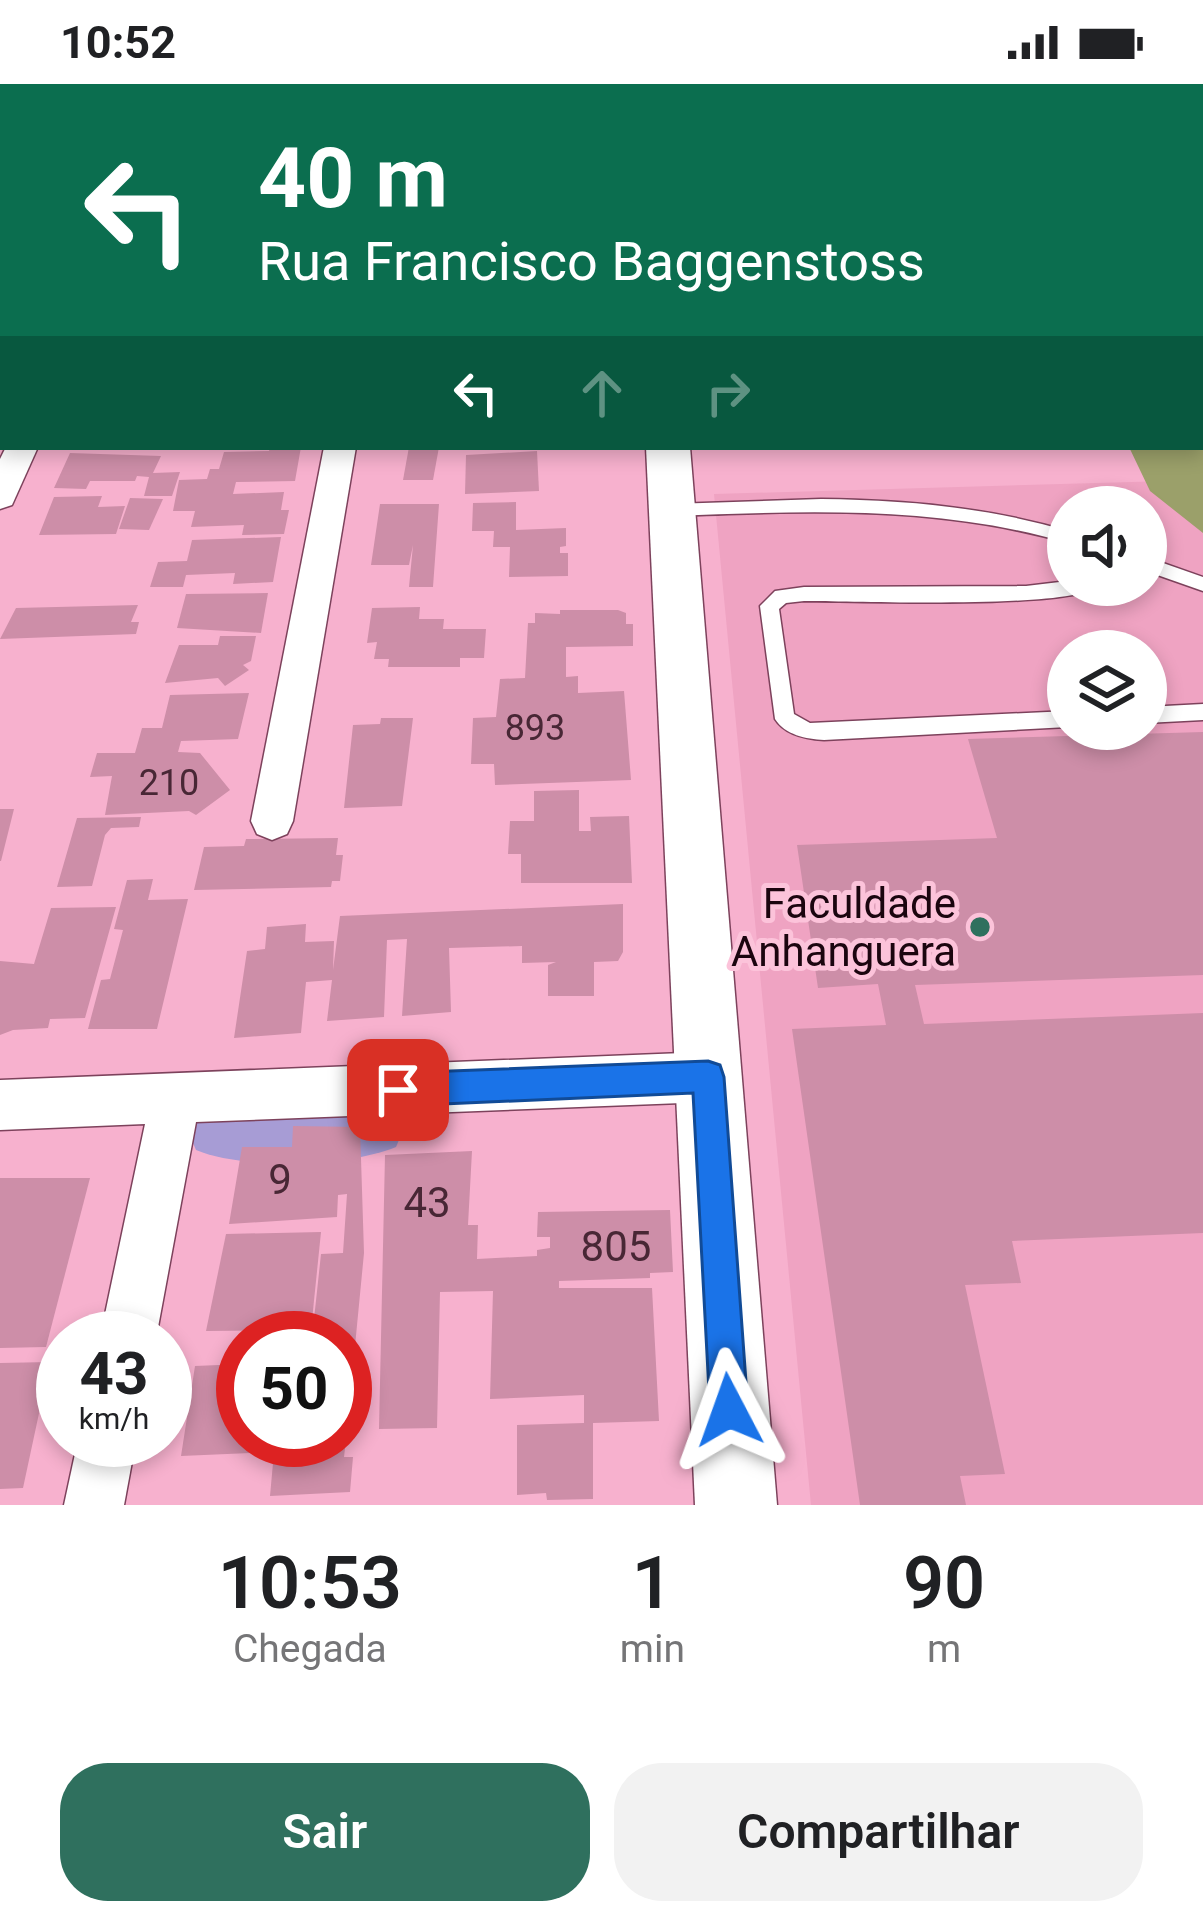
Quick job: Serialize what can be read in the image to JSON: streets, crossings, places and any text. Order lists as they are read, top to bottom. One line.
{"places":["Faculdade Anhanguera"],"house_numbers":["893","210","9","43","805"],"page":{"status":"10:52","turn":["40 m","Rua Francisco Baggenstoss"],"speed":"43 km/h","limit":"50","eta":["10:53","Chegada","1","min","90","m"],"buttons":["Sair","Compartilhar"]}}
